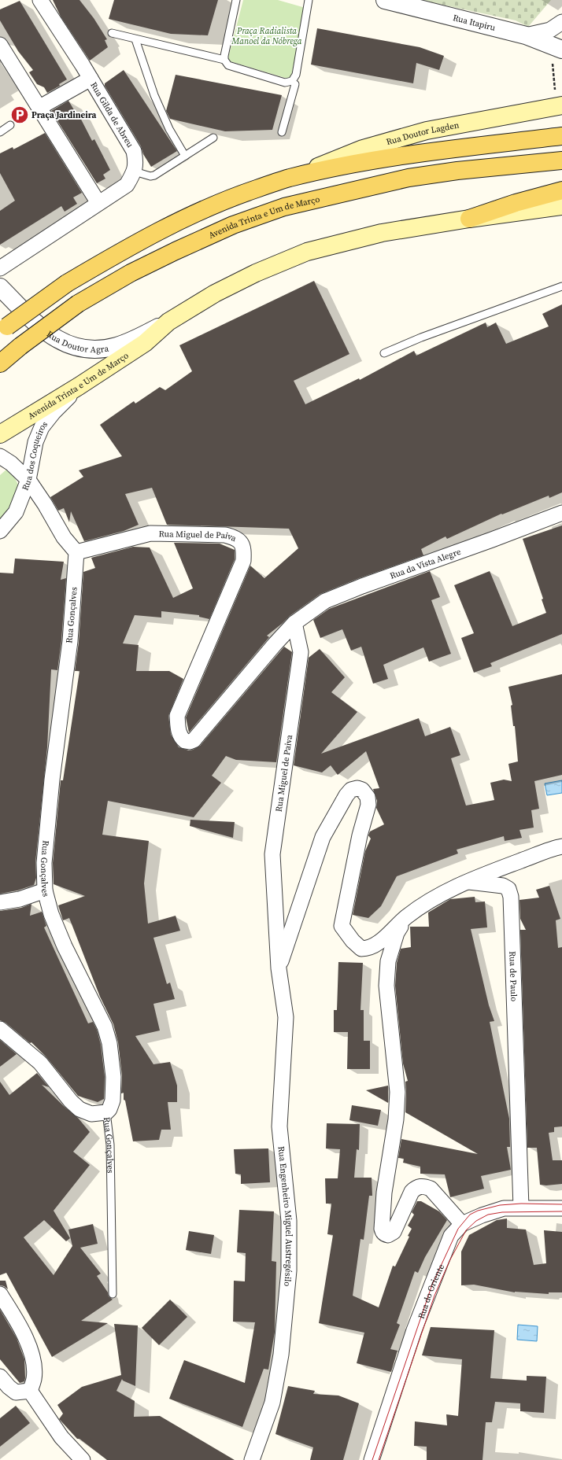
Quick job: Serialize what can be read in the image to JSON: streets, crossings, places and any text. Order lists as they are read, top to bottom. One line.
{"streets":{"main road":["Rua Doutor Lagden","Avenida Trinta e Um de Março"],"street":["Rua Itapiru","Rua Gilda de Abreu","Rua Doutor Agra","Rua dos Coqueiros","Rua Miguel de Paiva","Rua da Vista Alegre","Rua Gonçalves","Rua de Paulo","Rua Engenheiro Miguel Austregésilo","Rua do Oriente"]},"crossings":[["Avenida Trinta e Um de Março","Rua Doutor Agra"],["Avenida Trinta e Um de Março","Rua dos Coqueiros"],["Rua Miguel de Paiva","Rua da Vista Alegre"],["Rua Miguel de Paiva","Rua Gonçalves"],["Rua Miguel de Paiva","Rua Engenheiro Miguel Austregésilo"],["Rua de Paulo","Rua do Oriente"]],"parks":["Praça Radialista Manoel da Nóbrega"],"places":{"parking":["Praça Jardineira"]}}
